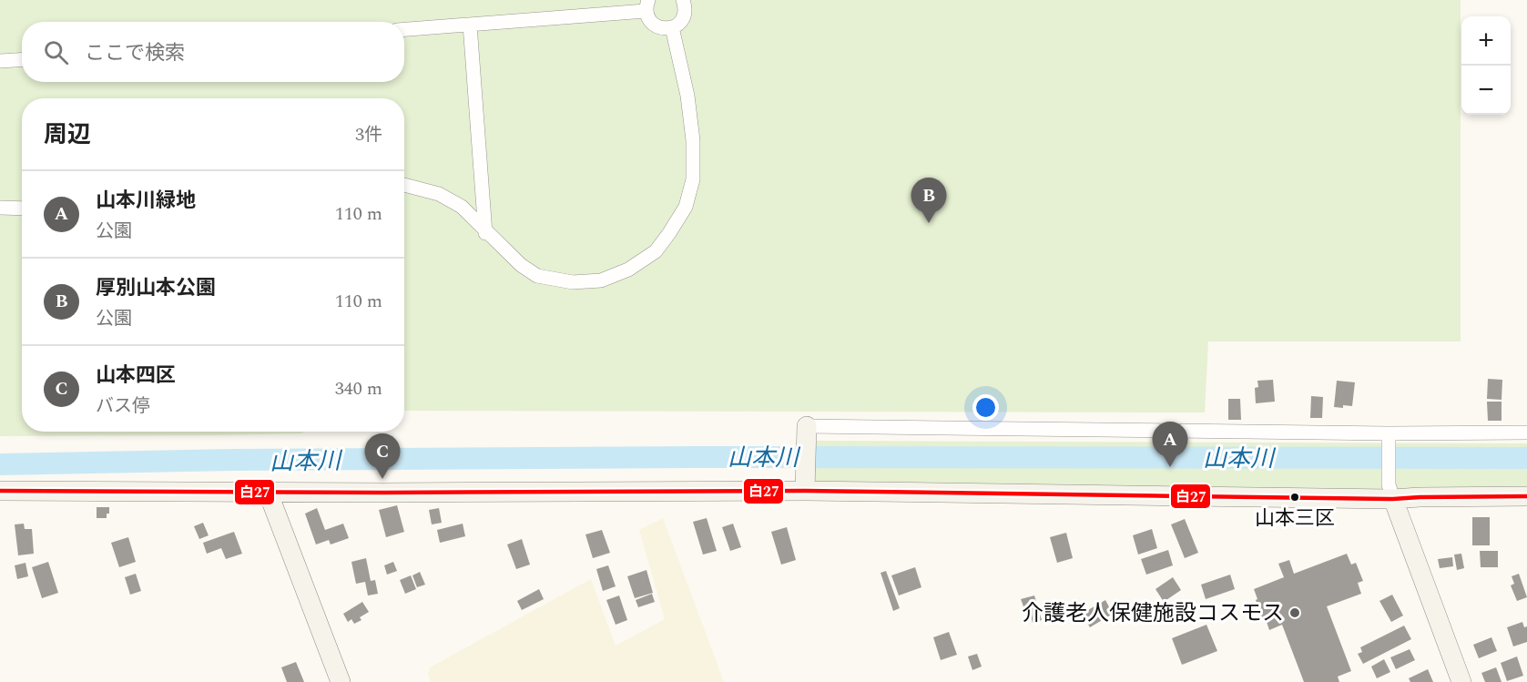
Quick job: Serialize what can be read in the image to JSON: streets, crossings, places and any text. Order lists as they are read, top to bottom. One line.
{"water":["山本川"],"places":["山本三区","介護老人保健施設コスモス"],"lines":["transit line 白27"],"page":{"map_buttons":["+","−"],"search":"ここで検索","heading":["周辺","3件"],"list":[{"mark":"A","name":"山本川緑地","note":"公園","value":"110 m"},{"mark":"B","name":"厚別山本公園","note":"公園","value":"110 m"},{"mark":"C","name":"山本四区","note":"バス停","value":"340 m"}],"pins":["B","A","C"]}}
